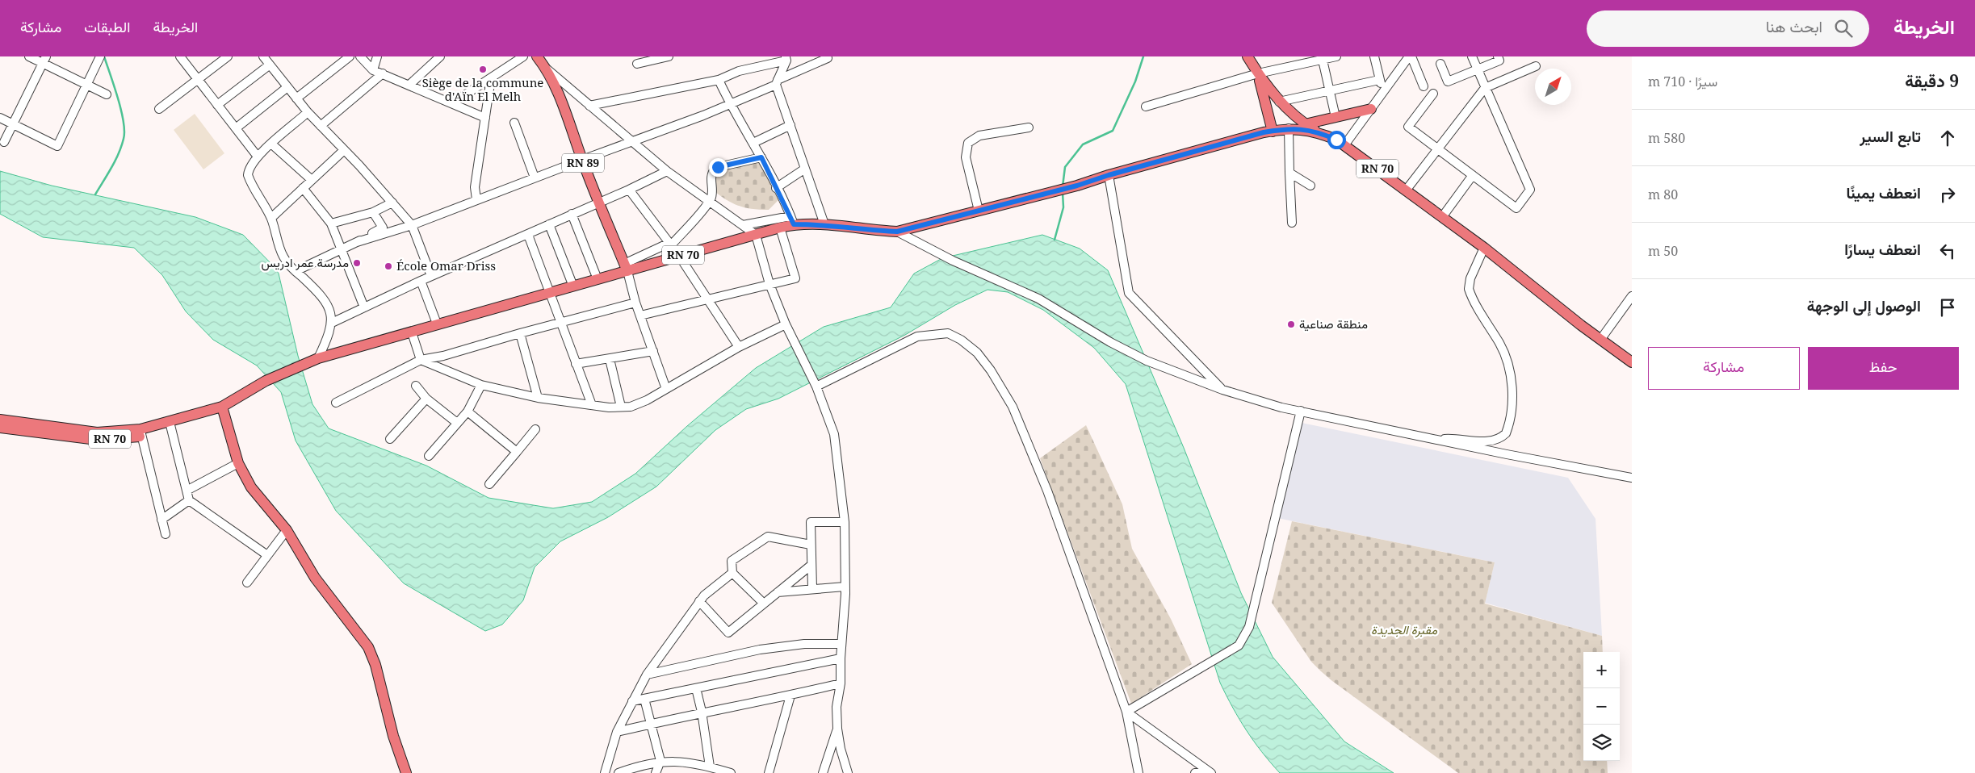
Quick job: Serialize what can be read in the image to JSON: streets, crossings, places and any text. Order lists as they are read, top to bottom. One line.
{"streets":{"main road":["RN 89","RN 70"]},"crossings":[["RN 89","RN 70"]],"parks":["مقبرة الجديدة"],"places":["Siège de la commune d'Aïn El Melh","مدرسة عمر ادريس","École Omar Driss","منطقة صناعية"],"north":"top right","page":{"header":"الخريطة","search":"ابحث هنا","nav":["الخريطة","الطبقات","مشاركة"],"heading":["9 دقيقة","سيرًا · 710 m"],"list":[["تابع السير","580 m"],["انعطف يمينًا","80 m"],["انعطف يسارًا","50 m"],"الوصول إلى الوجهة"],"buttons":["حفظ","مشاركة"],"map_buttons":["+","−"]}}
